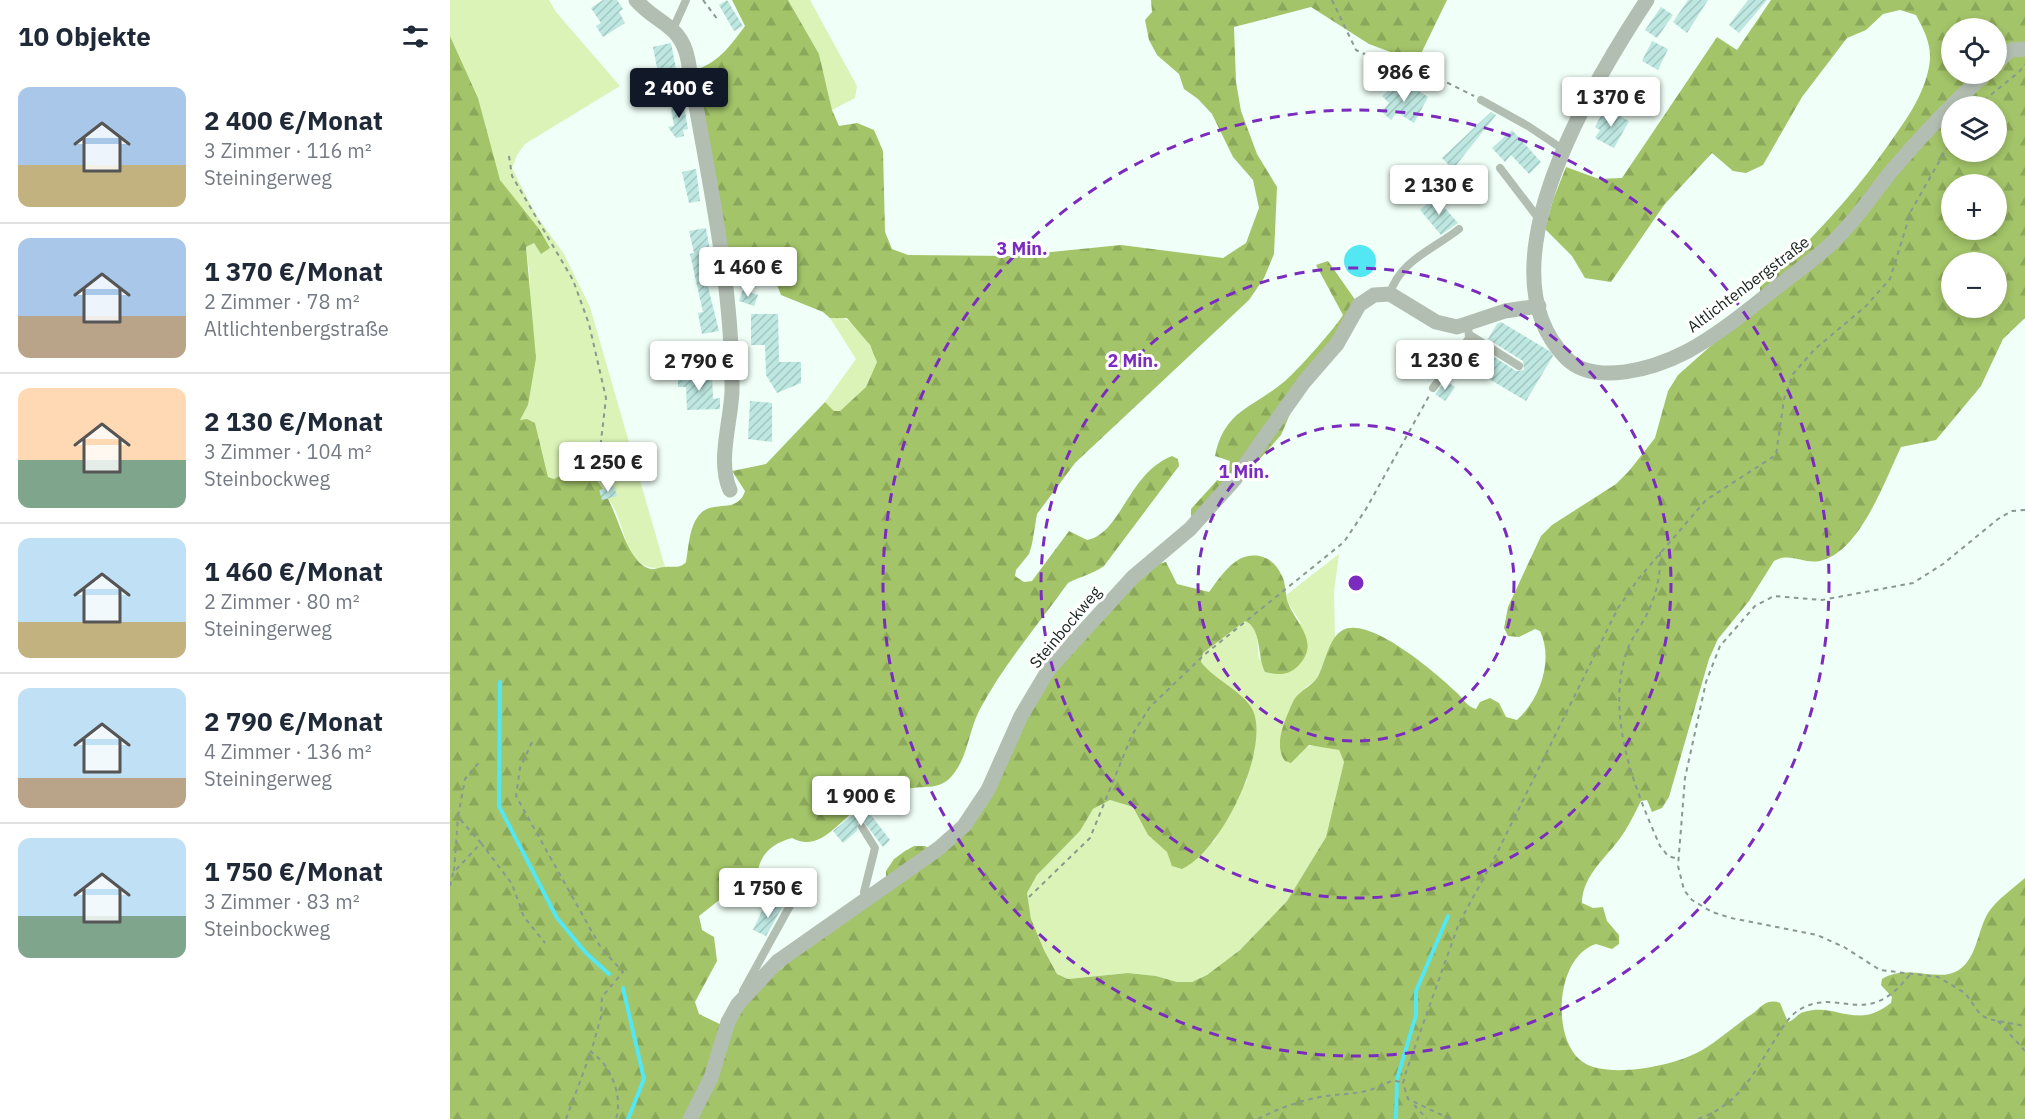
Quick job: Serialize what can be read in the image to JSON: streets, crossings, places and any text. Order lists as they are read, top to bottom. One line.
{"streets":{"street":["Altlichtenbergstraße","Steinbockweg"]},"page":{"heading":"10 Objekte","map_buttons":["+","−"],"price":["986 €","2 400 €","1 370 €","2 130 €","1 460 €","1 230 €","2 790 €","1 250 €","1 900 €","1 750 €"],"list":[{"name":"2 400 €/Monat","note":"3 Zimmer · 116 m² · Steiningerweg"},{"name":"1 370 €/Monat","note":"2 Zimmer · 78 m² · Altlichtenbergstraße"},{"name":"2 130 €/Monat","note":"3 Zimmer · 104 m² · Steinbockweg"},{"name":"1 460 €/Monat","note":"2 Zimmer · 80 m² · Steiningerweg"},{"name":"2 790 €/Monat","note":"4 Zimmer · 136 m² · Steiningerweg"},{"name":"1 750 €/Monat","note":"3 Zimmer · 83 m² · Steinbockweg"}]},"rings":["3 Min.","2 Min.","1 Min."]}
